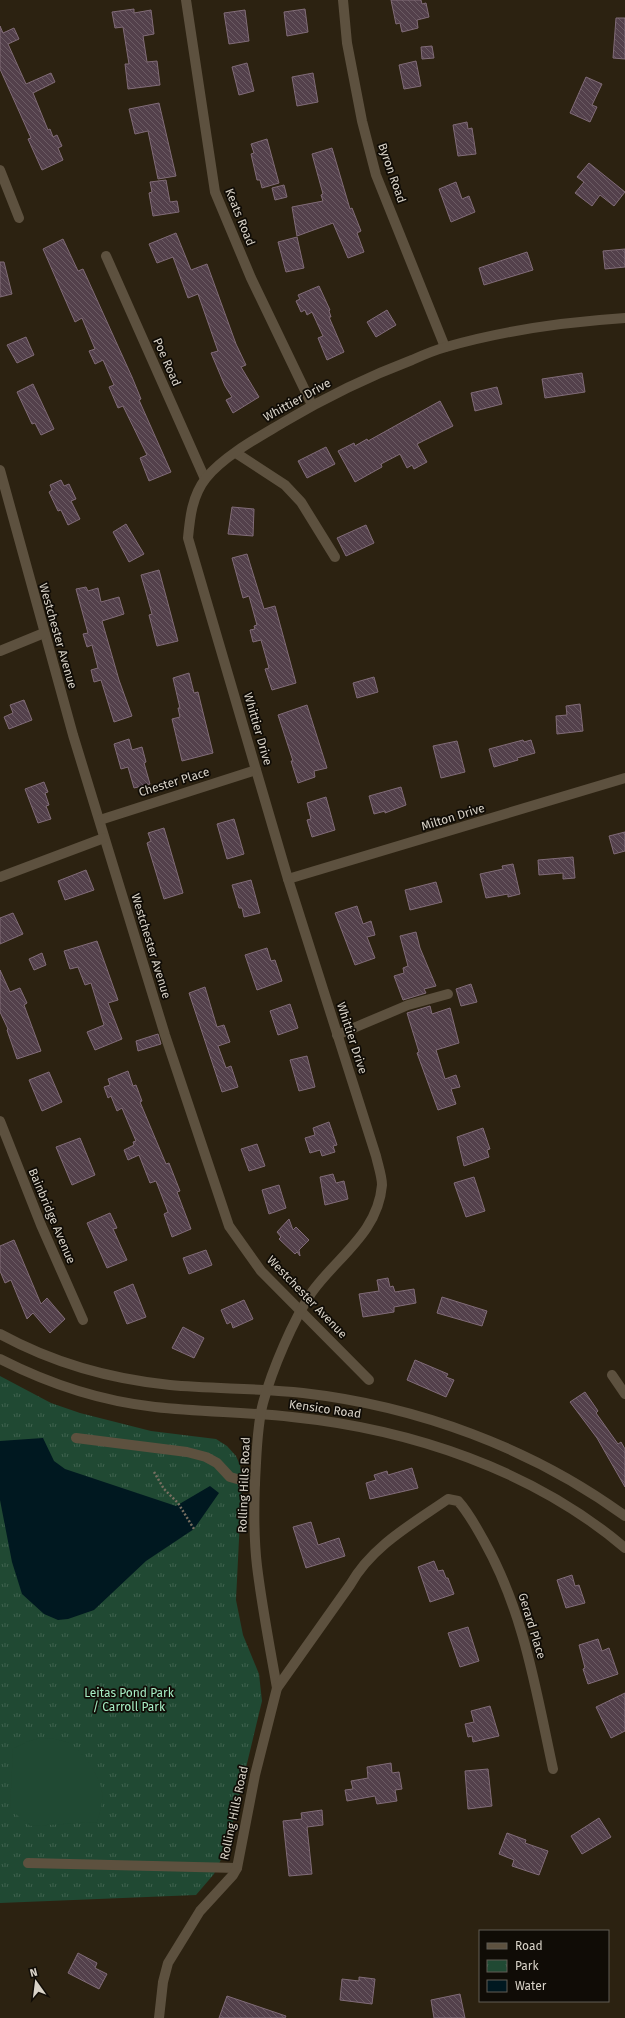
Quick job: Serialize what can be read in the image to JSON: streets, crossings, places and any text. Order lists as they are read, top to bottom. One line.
{"streets":{"street":["Byron Road","Keats Road","Poe Road","Whittier Drive","Westchester Avenue","Chester Place","Milton Drive","Bainbridge Avenue","Kensico Road","Rolling Hills Road","Gerard Place"]},"crossings":[["Byron Road","Whittier Drive"],["Keats Road","Whittier Drive"],["Poe Road","Whittier Drive"],["Whittier Drive","Westchester Avenue"],["Whittier Drive","Chester Place"],["Whittier Drive","Milton Drive"],["Whittier Drive","Kensico Road"],["Whittier Drive","Rolling Hills Road"],["Westchester Avenue","Chester Place"],["Kensico Road","Rolling Hills Road"],["Rolling Hills Road","Gerard Place"]],"parks":["Leitas Pond Park / Carroll Park"],"legend":["Road","Park","Water"],"north":"top"}
